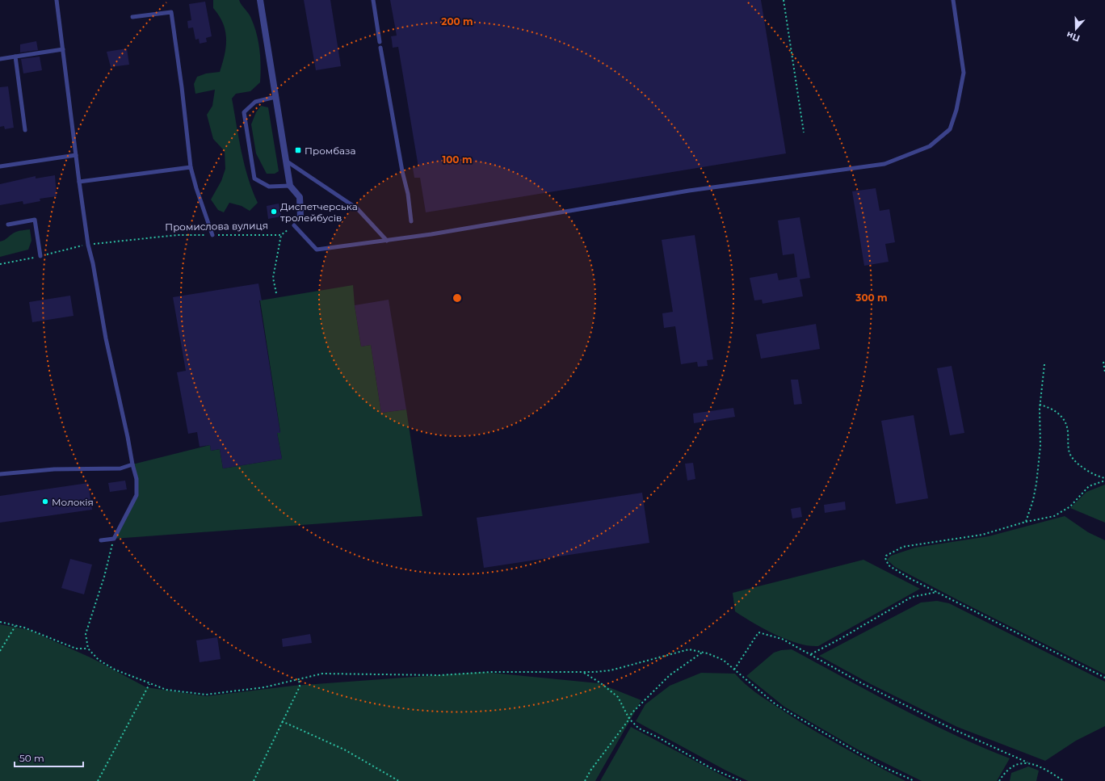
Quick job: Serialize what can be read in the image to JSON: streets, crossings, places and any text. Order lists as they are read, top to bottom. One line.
{"streets":{"path":["Промислова вулиця"]},"places":{"transit":["Промбаза"],"other":["Диспетчерська тролейбусів","Молокія"]},"scale_bar":"50 m","north":"bottom","rings":["200 m","100 m","300 m"]}
